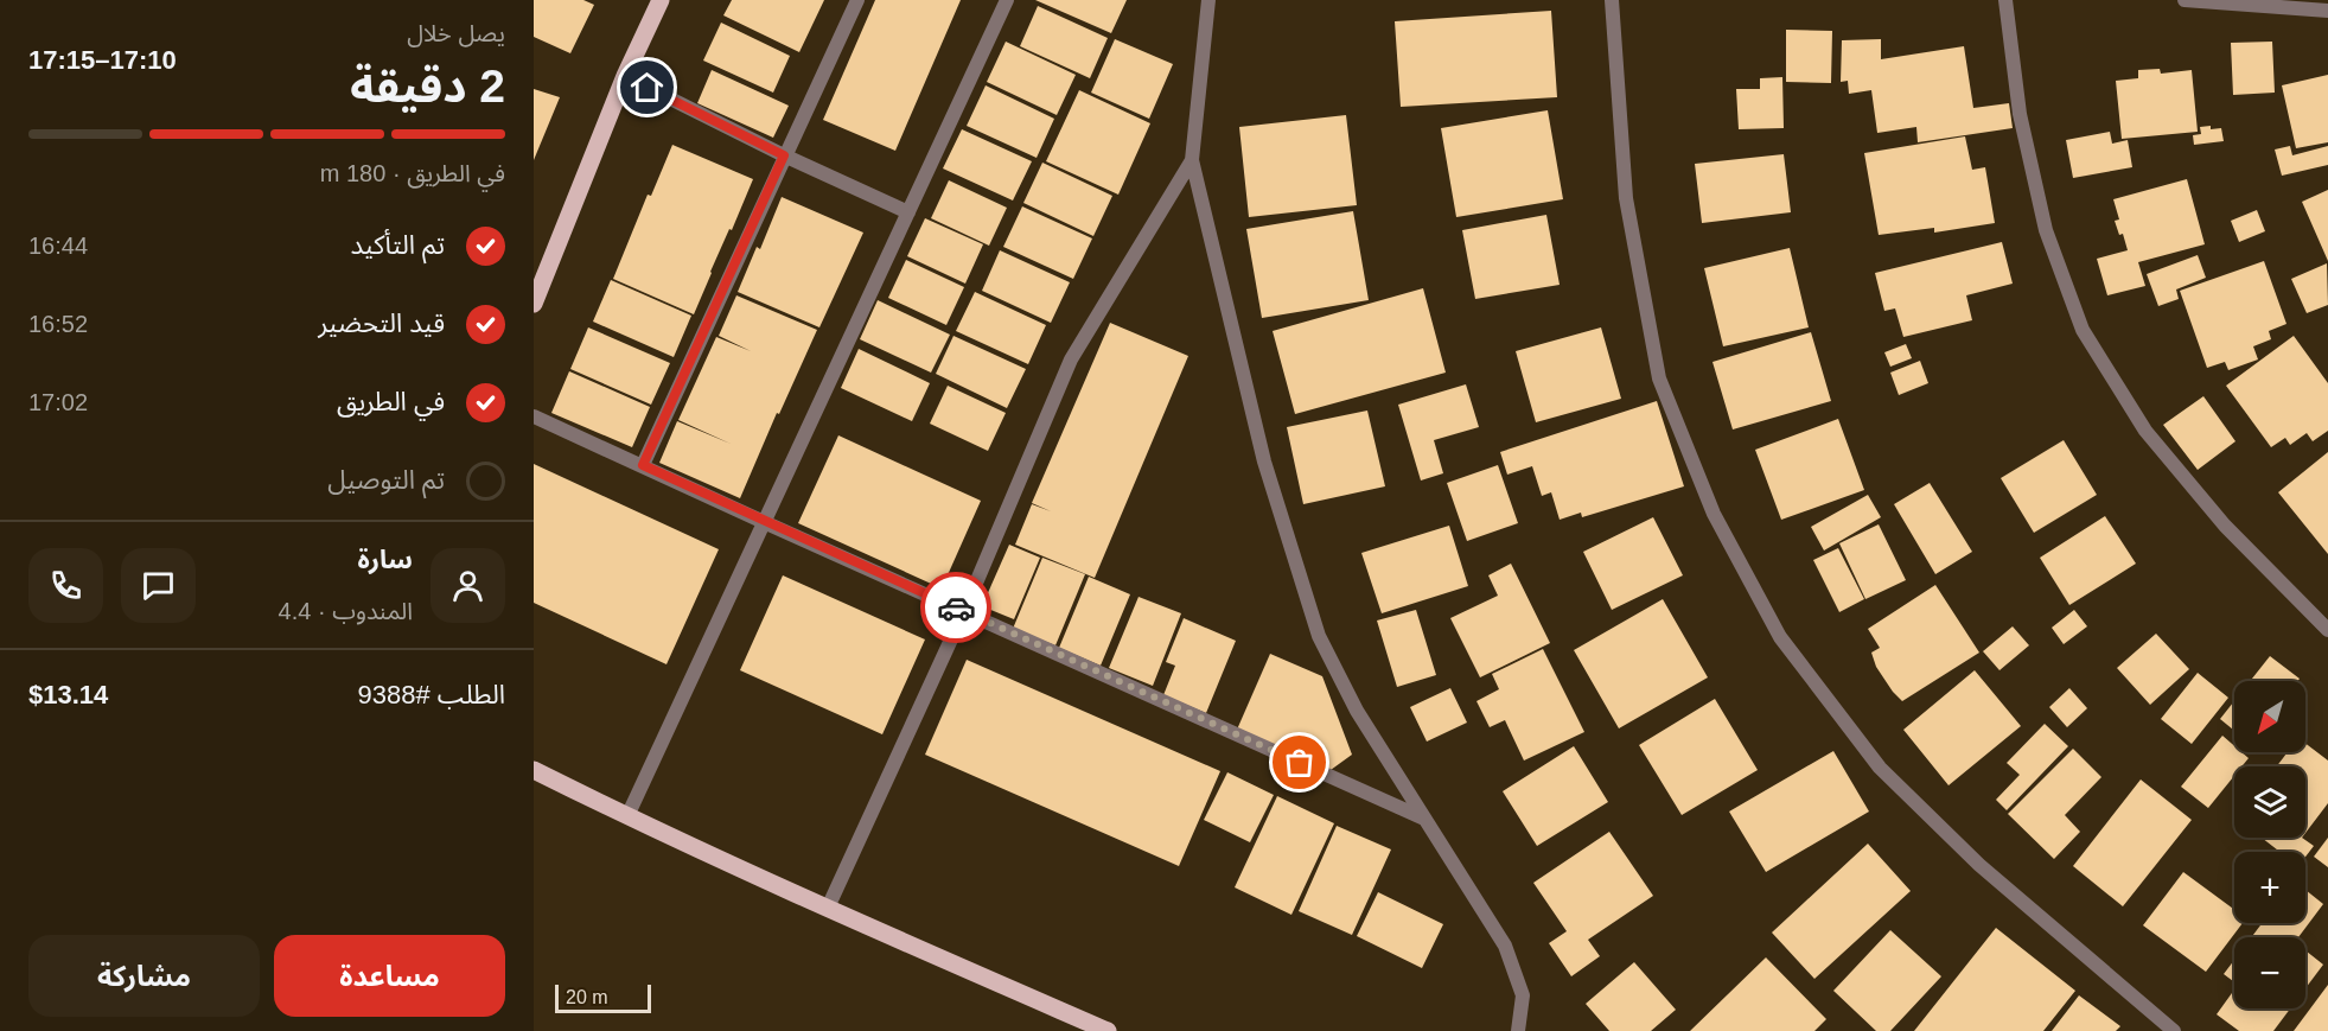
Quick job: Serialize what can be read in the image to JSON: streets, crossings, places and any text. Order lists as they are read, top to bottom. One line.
{"scale_bar":"20 m","north":"bottom left","page":{"heading":["2 دقيقة","يصل خلال","17:10–17:15"],"panel":["سارة","المندوب · 4.4","الطلب #9388","$13.14"],"bar":"في الطريق · 180 m","list":[["تم التأكيد","16:44"],["قيد التحضير","16:52"],["في الطريق","17:02"],"تم التوصيل"],"map_buttons":["+","−"],"buttons":["مساعدة","مشاركة"],"scale":"20 m"}}
